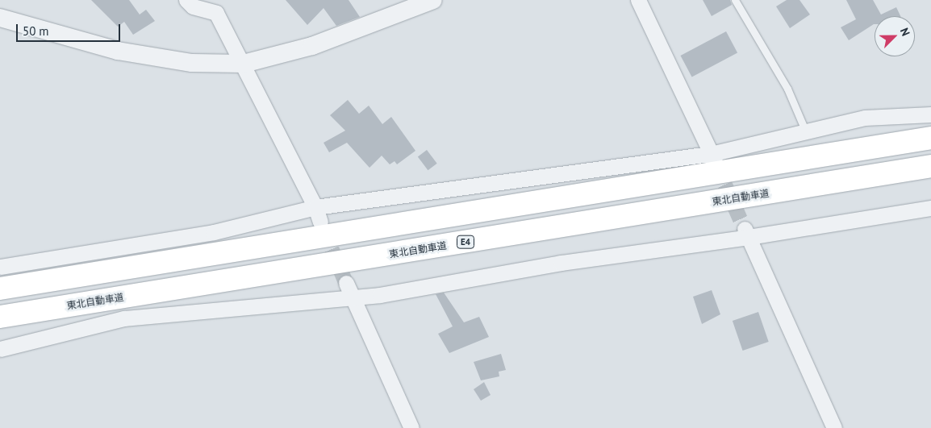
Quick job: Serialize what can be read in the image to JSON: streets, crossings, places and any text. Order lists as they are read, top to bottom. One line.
{"streets":{"highway":["東北自動車道","E4"]},"scale_bar":"50 m","north":"top right"}
